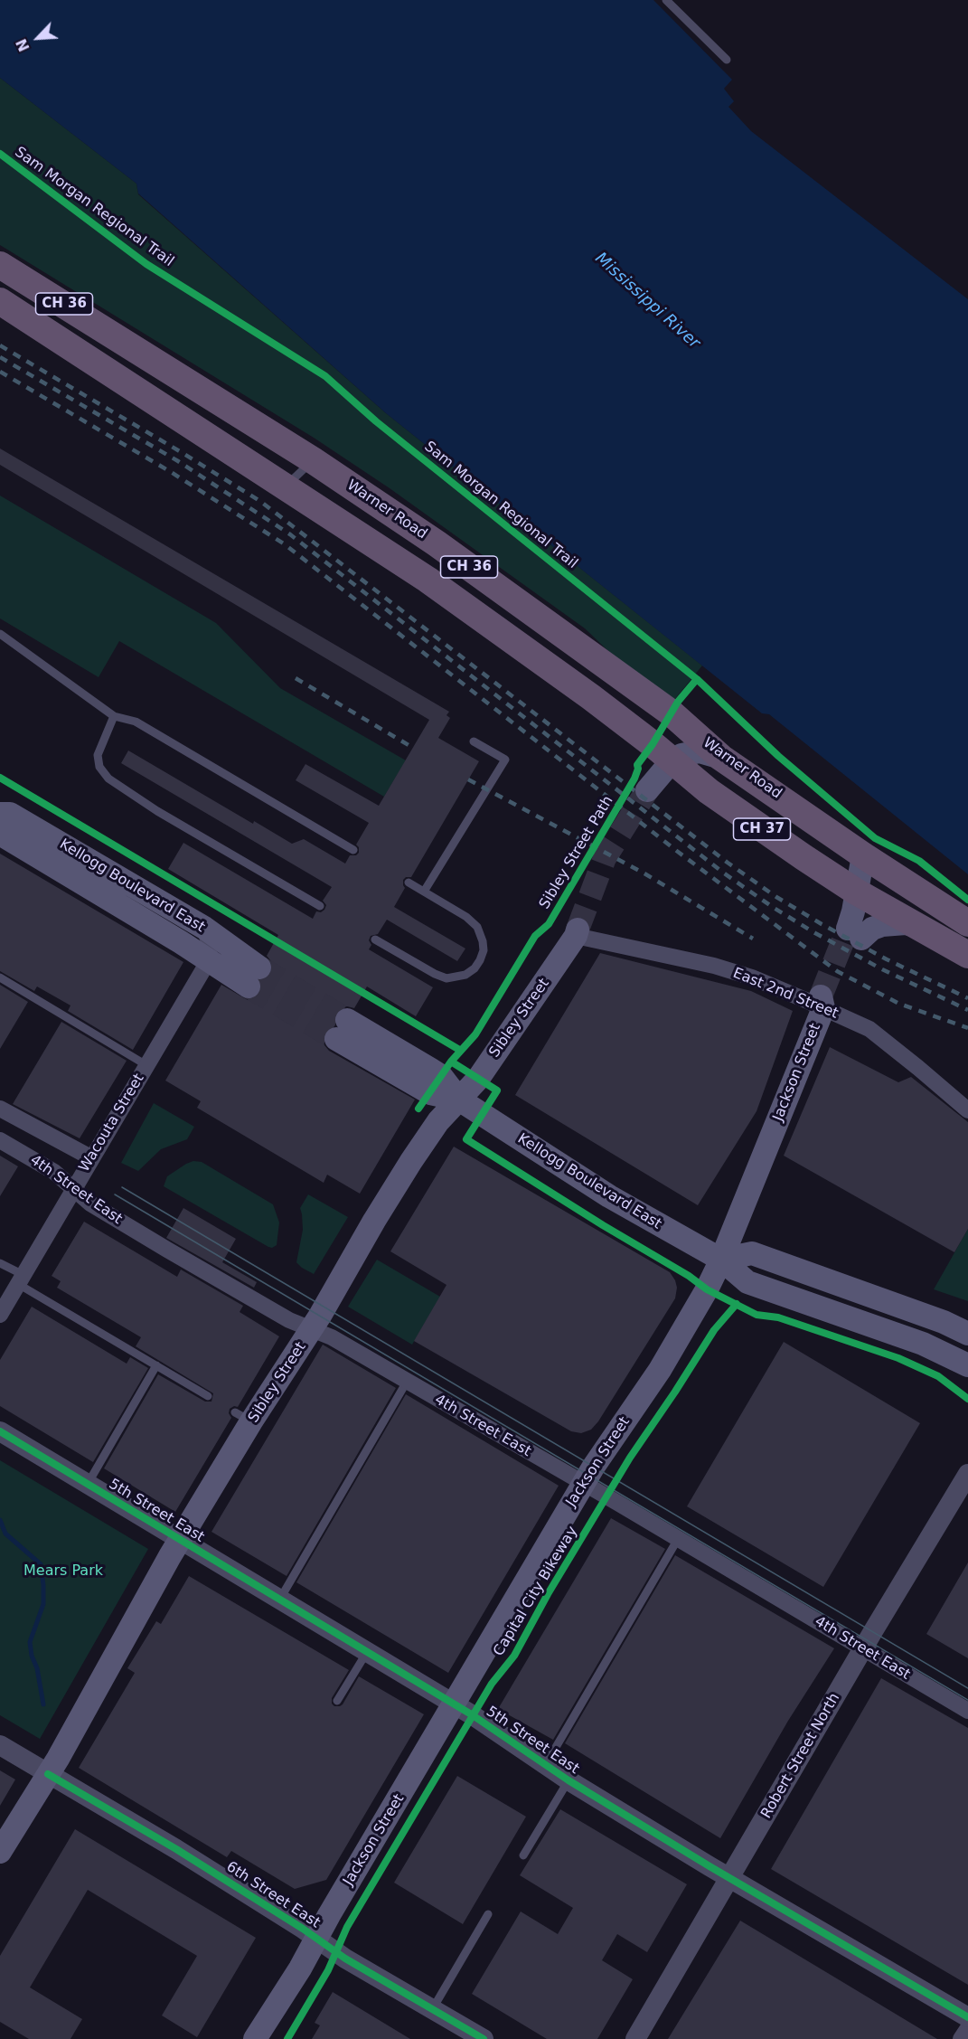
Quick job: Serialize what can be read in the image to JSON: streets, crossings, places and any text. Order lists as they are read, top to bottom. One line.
{"streets":{"highway":["CH 36","Warner Road","CH 37"],"main road":["Kellogg Boulevard East","Sibley Street","Jackson Street"],"street":["East 2nd Street","Wacouta Street","4th Street East","5th Street East","Robert Street North","6th Street East"],"cycle path":["Sam Morgan Regional Trail","Sibley Street Path","Capital City Bikeway"]},"crossings":[["Warner Road","CH 37"],["Kellogg Boulevard East","Sibley Street"],["Kellogg Boulevard East","Jackson Street"],["Kellogg Boulevard East","Wacouta Street"],["East 2nd Street","Sibley Street"],["East 2nd Street","Jackson Street"],["Sibley Street","4th Street East"],["Sibley Street","5th Street East"],["Sibley Street","6th Street East"],["Jackson Street","4th Street East"],["Jackson Street","5th Street East"],["Jackson Street","6th Street East"],["Wacouta Street","4th Street East"],["4th Street East","Robert Street North"],["5th Street East","Robert Street North"]],"water":["Mississippi River"],"parks":["Mears Park"],"north":"bottom left"}
